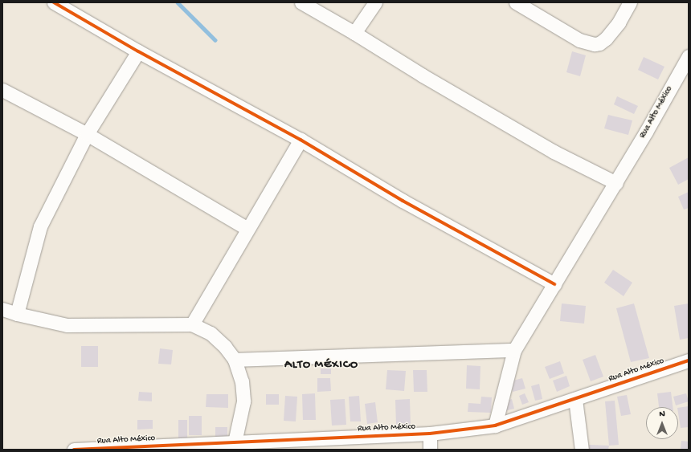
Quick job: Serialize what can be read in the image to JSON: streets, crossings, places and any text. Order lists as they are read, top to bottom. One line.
{"streets":{"street":["Rua Alto México"]},"districts":["ALTO MÉXICO"],"north":"top"}
